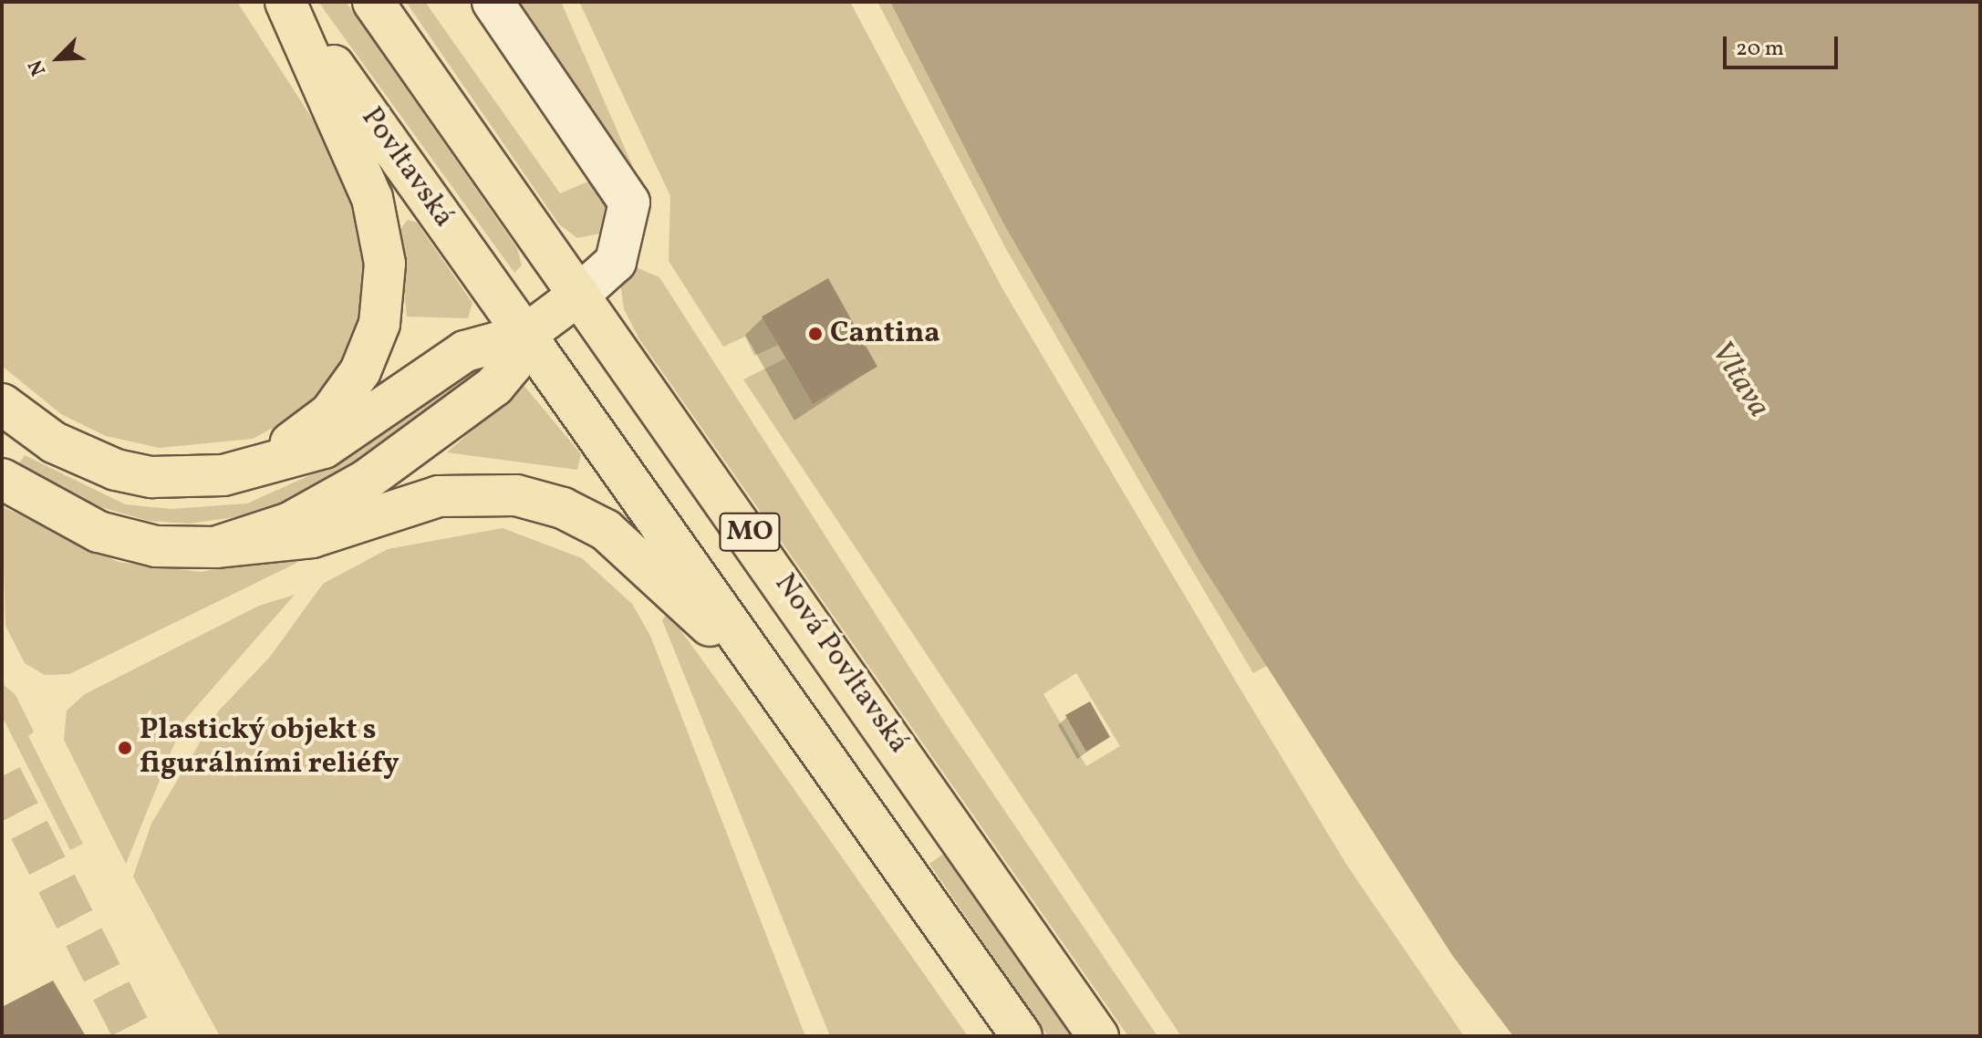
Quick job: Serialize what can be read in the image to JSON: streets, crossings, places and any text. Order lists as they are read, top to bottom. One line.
{"streets":{"main road":["Povltavská","MO","Nová Povltavská"]},"crossings":[["Povltavská","MO"],["MO","Nová Povltavská"]],"water":["Vltava"],"places":["Cantina","Plastický objekt s figurálními reliéfy"],"scale_bar":"20 m","north":"bottom left"}
